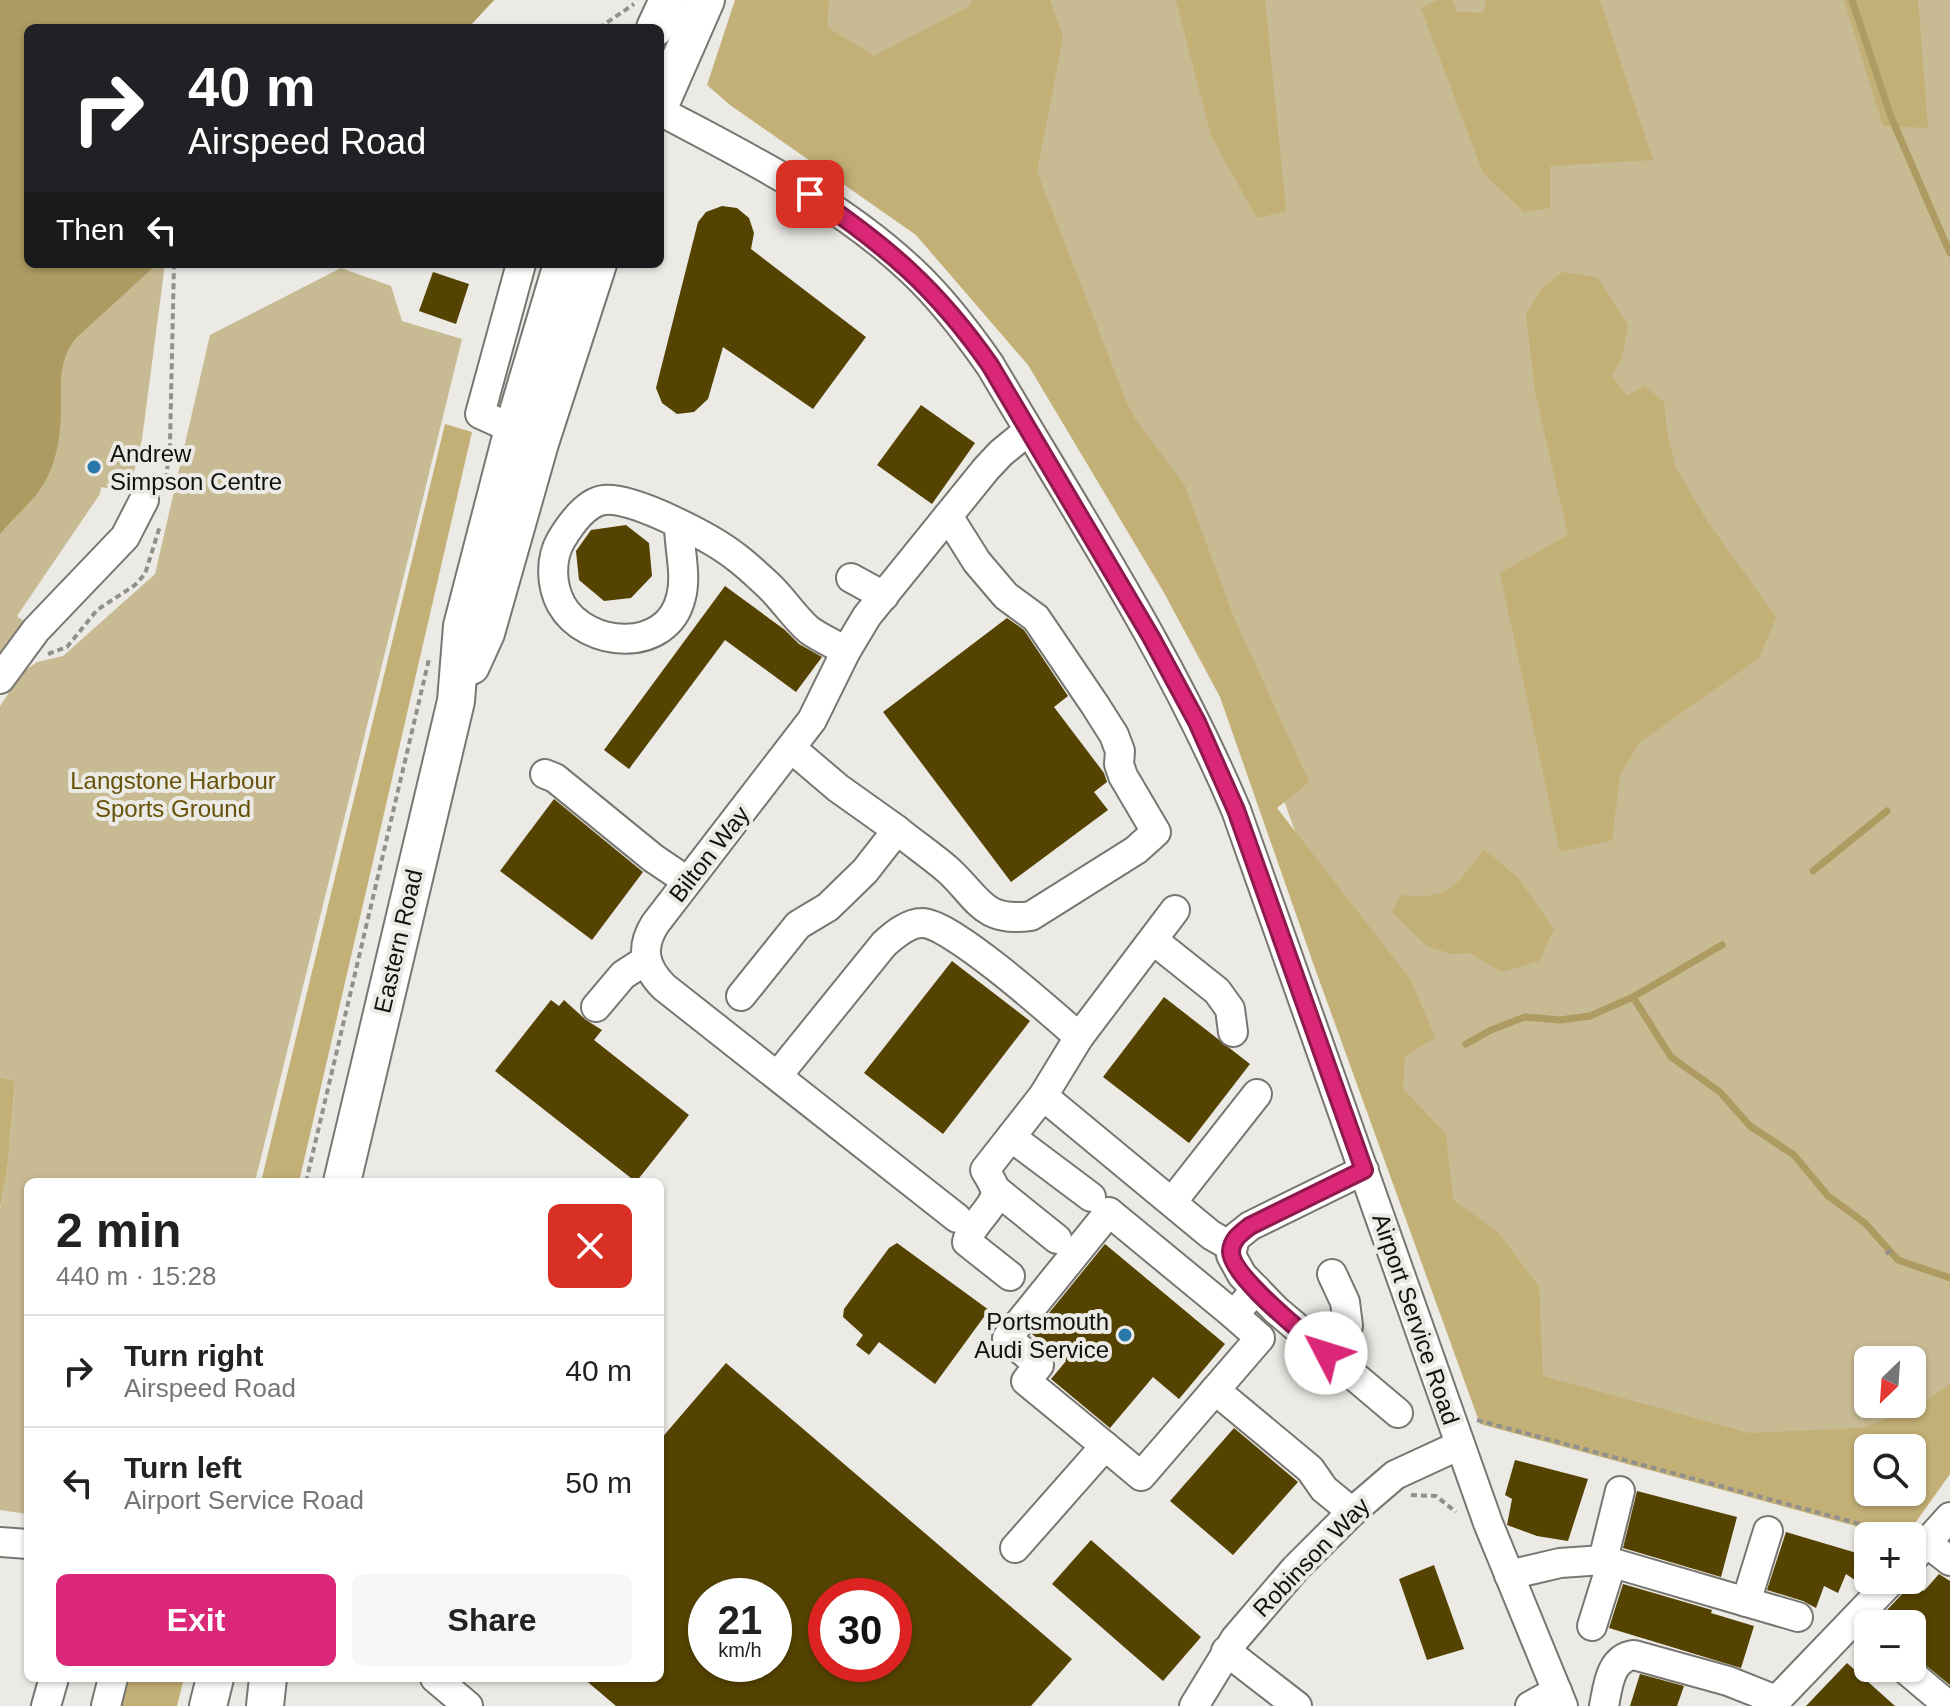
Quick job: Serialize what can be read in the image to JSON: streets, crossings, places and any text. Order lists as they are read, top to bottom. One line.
{"streets":{"main road":["Eastern Road"],"street":["Bilton Way","Airport Service Road","Robinson Way"]},"crossings":[["Bilton Way","Airport Service Road"],["Airport Service Road","Robinson Way"]],"parks":["Langstone Harbour Sports Ground"],"places":["Andrew Simpson Centre","Portsmouth Audi Service"],"north":"bottom left","page":{"turn":["40 m","Airspeed Road"],"then":"Then","heading":["2 min","440 m · 15:28"],"list":[{"name":"Turn right","note":"Airspeed Road","value":"40 m"},{"name":"Turn left","note":"Airport Service Road","value":"50 m"}],"map_buttons":["+","−"],"buttons":["Exit","Share"],"speed":"21 km/h","limit":"30"}}
